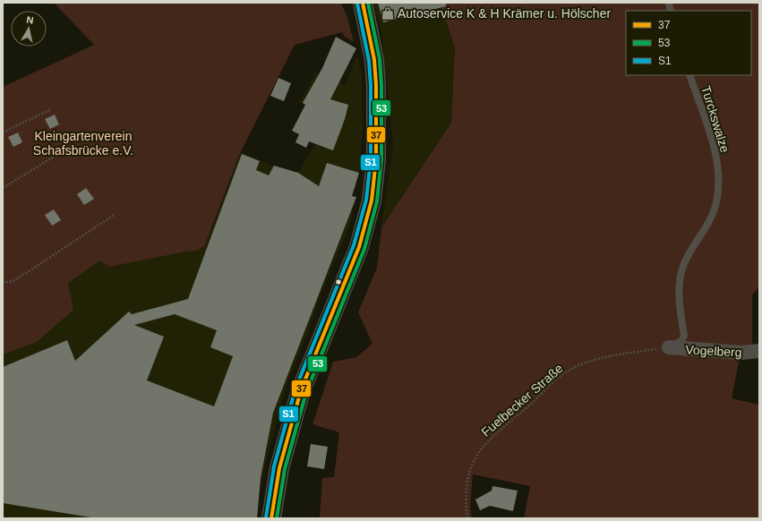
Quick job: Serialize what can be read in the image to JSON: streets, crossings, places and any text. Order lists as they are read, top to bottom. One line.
{"streets":{"street":["Vogelberg"],"lane":["Turckswalze"],"path":["Fuelbecker Straße"]},"crossings":[["Turckswalze","Vogelberg"],["Turckswalze","Fuelbecker Straße"],["Vogelberg","Fuelbecker Straße"]],"parks":["Kleingartenverein Schafsbrücke e.V."],"places":{"shop":["Autoservice K & H Krämer u. Hölscher"]},"lines":["transit line 37","transit line 53","transit line S1"],"legend":["37","53","S1"],"north":"top"}
